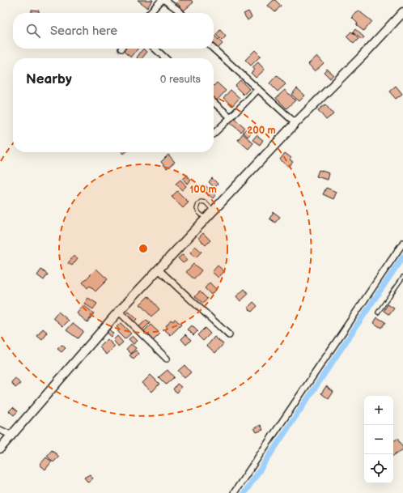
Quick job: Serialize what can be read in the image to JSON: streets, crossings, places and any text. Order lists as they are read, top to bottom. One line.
{"page":{"search":"Search here","heading":["Nearby","0 results"],"map_buttons":["+","−"]},"rings":["200 m","100 m"]}
